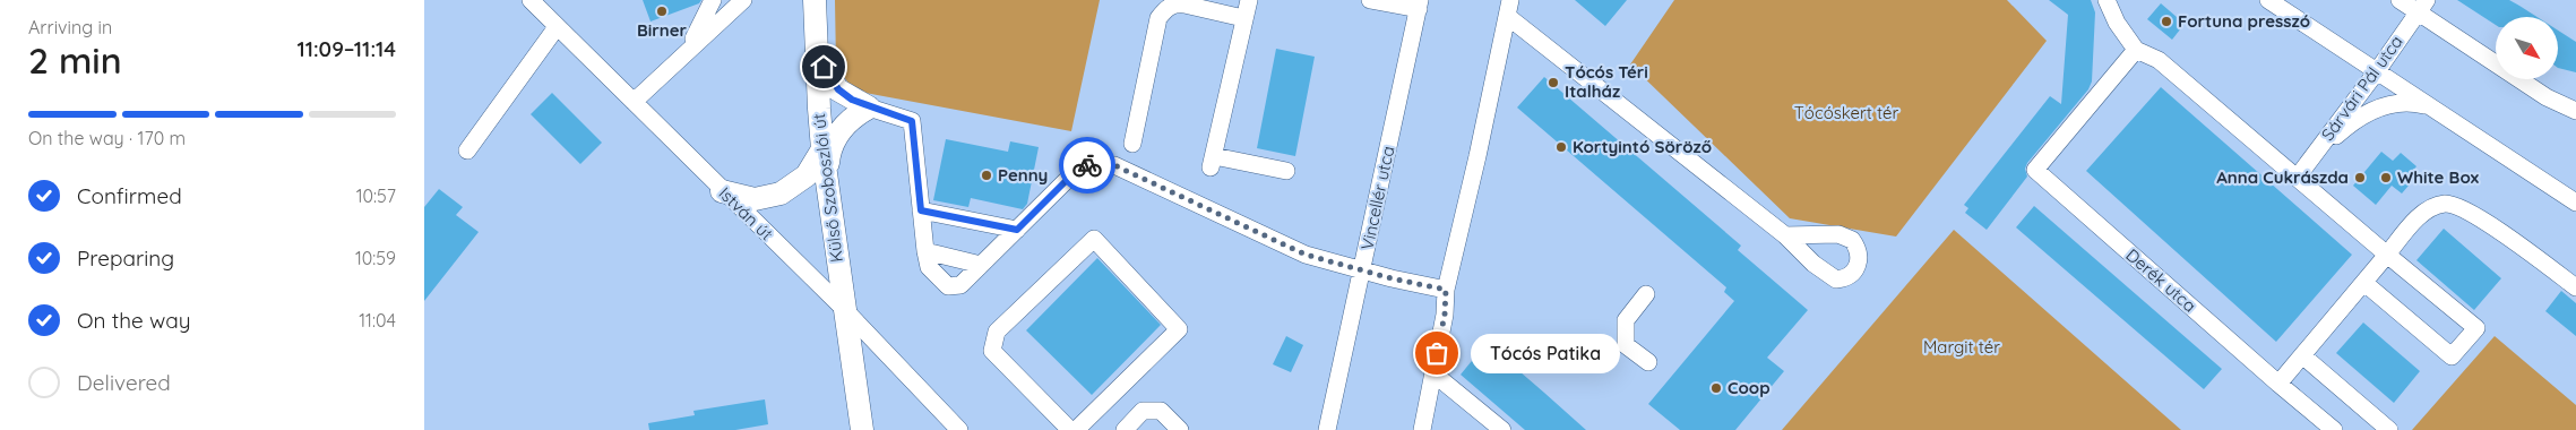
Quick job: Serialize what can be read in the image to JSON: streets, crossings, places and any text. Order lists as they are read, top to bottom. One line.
{"streets":{"main road":["Külső Szoboszlói út"],"street":["Sárvári Pál utca","Vincellér utca","István út","Derék utca"]},"crossings":[["Külső Szoboszlói út","István út"]],"parks":["Tócóskert tér","Margit tér"],"places":["Birner","Fortuna presszó","Tócós Téri Italház","Kortyintó Söröző","Penny","Anna Cukrászda","White Box","Tócós Patika","Coop"],"north":"bottom right","page":{"heading":["2 min","Arriving in","11:09–11:14"],"bar":"On the way · 170 m","list":[["Confirmed","10:57"],["Preparing","10:59"],["On the way","11:04"],"Delivered"],"bubble":"Tócós Patika"}}
